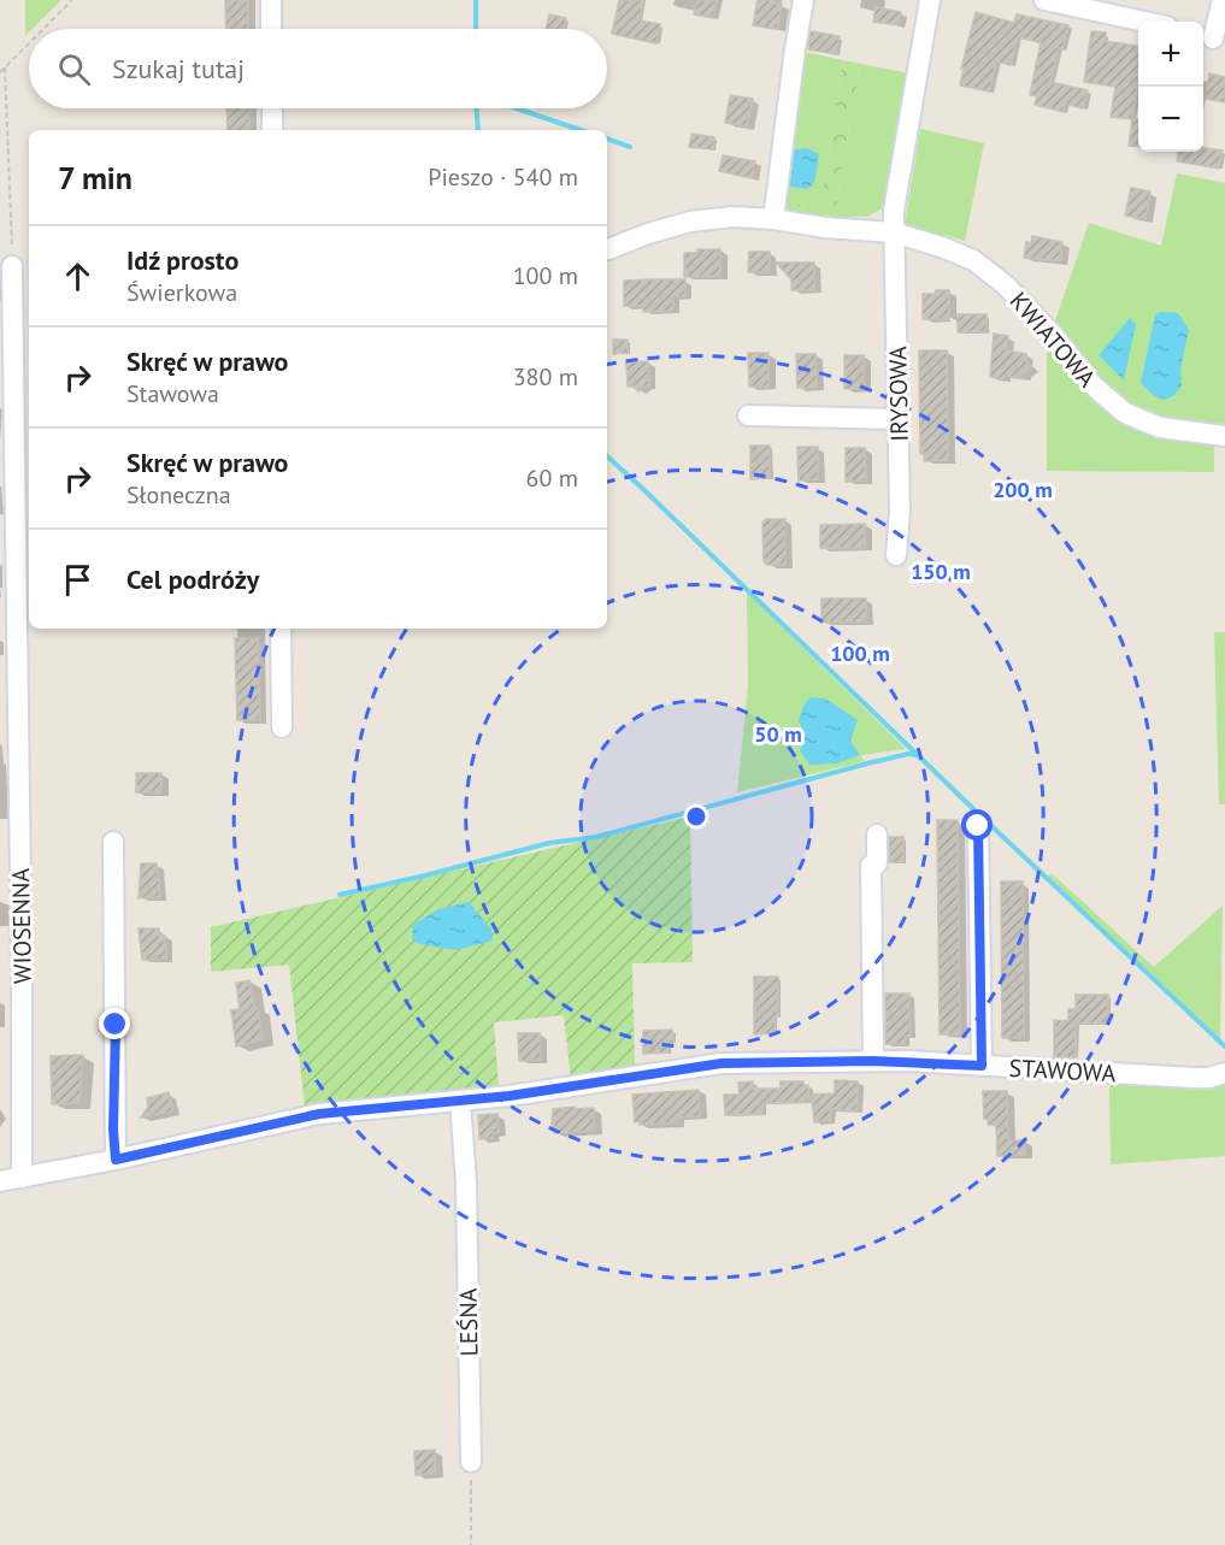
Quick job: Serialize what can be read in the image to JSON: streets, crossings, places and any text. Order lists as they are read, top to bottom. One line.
{"streets":{"street":["KWIATOWA","IRYSOWA","WIOSENNA","STAWOWA","LEŚNA"]},"crossings":[["KWIATOWA","IRYSOWA"],["WIOSENNA","STAWOWA"],["STAWOWA","LEŚNA"]],"page":{"map_buttons":["+","−"],"search":"Szukaj tutaj","heading":["7 min","Pieszo · 540 m"],"list":[["Idź prosto","Świerkowa","100 m"],["Skręć w prawo","Stawowa","380 m"],["Skręć w prawo","Słoneczna","60 m"],"Cel podróży"]},"rings":["200 m","150 m","100 m","50 m"]}
